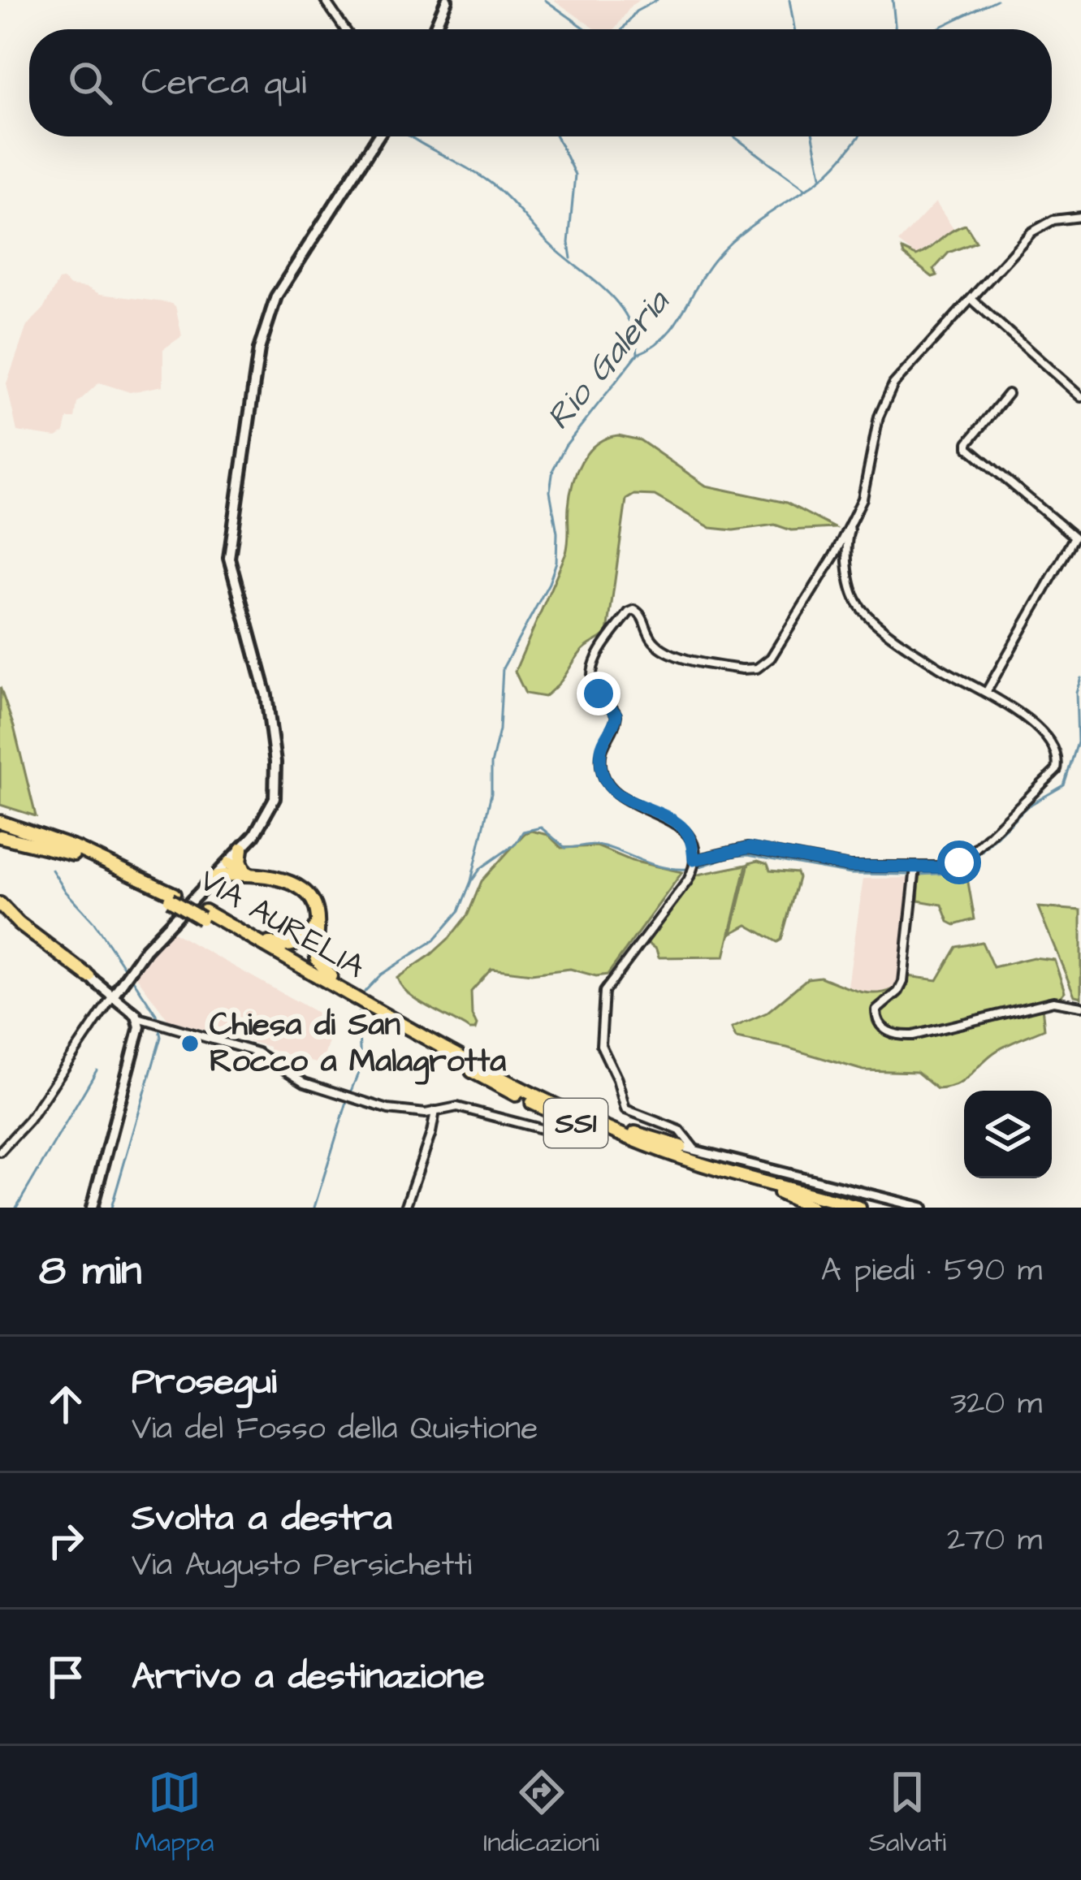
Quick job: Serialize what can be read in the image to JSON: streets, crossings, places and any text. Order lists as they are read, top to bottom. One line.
{"streets":{"highway":["VIA AURELIA","SS1"]},"water":["Rio Galeria"],"places":["Chiesa di San Rocco a Malagrotta"],"page":{"search":"Cerca qui","heading":["8 min","A piedi · 590 m"],"list":[["Prosegui","Via del Fosso della Quistione","320 m"],["Svolta a destra","Via Augusto Persichetti","270 m"],"Arrivo a destinazione"],"nav":["Mappa","Indicazioni","Salvati"]}}
